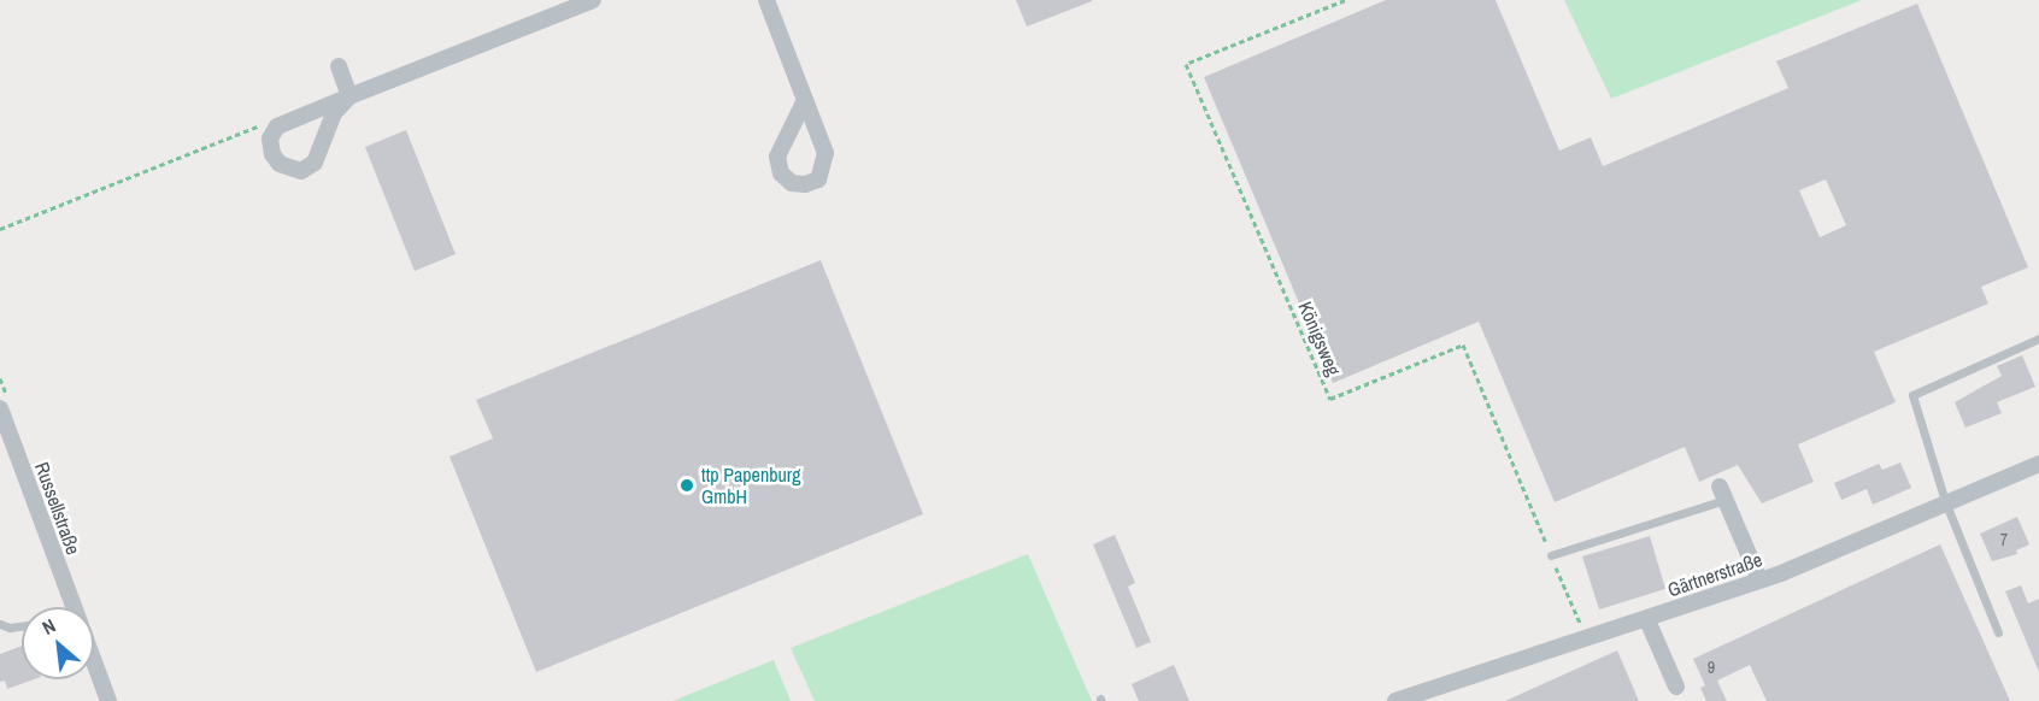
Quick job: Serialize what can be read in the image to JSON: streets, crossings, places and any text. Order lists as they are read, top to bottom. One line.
{"streets":{"street":["Russellstraße","Gärtnerstraße"],"path":["Königsweg"]},"crossings":[["Königsweg","Gärtnerstraße"]],"places":["ttp Papenburg GmbH"],"house_numbers":["7","9"],"north":"top left"}
